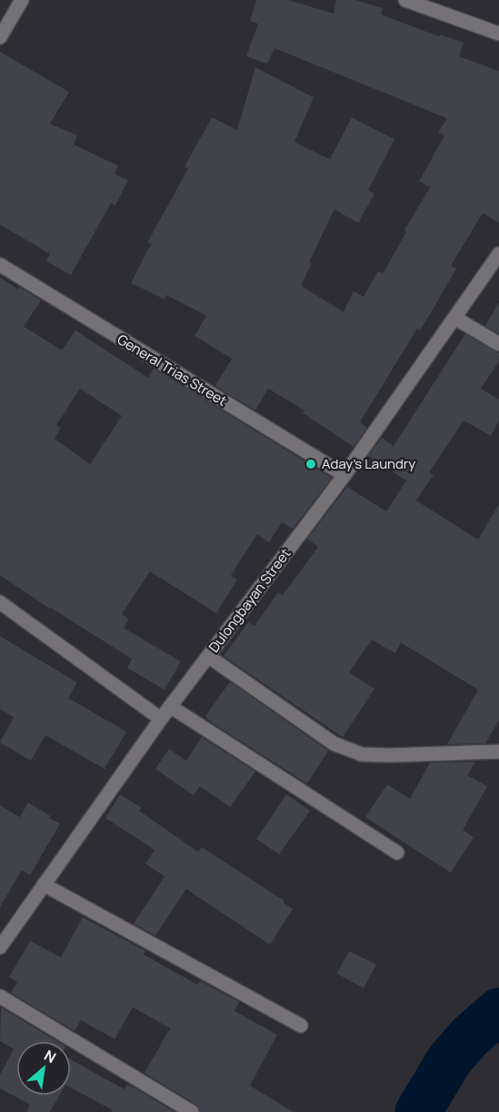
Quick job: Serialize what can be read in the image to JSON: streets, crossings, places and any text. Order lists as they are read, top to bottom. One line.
{"streets":{"street":["General Trias Street","Dulongbayan Street"]},"crossings":[["General Trias Street","Dulongbayan Street"]],"places":["Aday's Laundry"],"north":"top right"}
